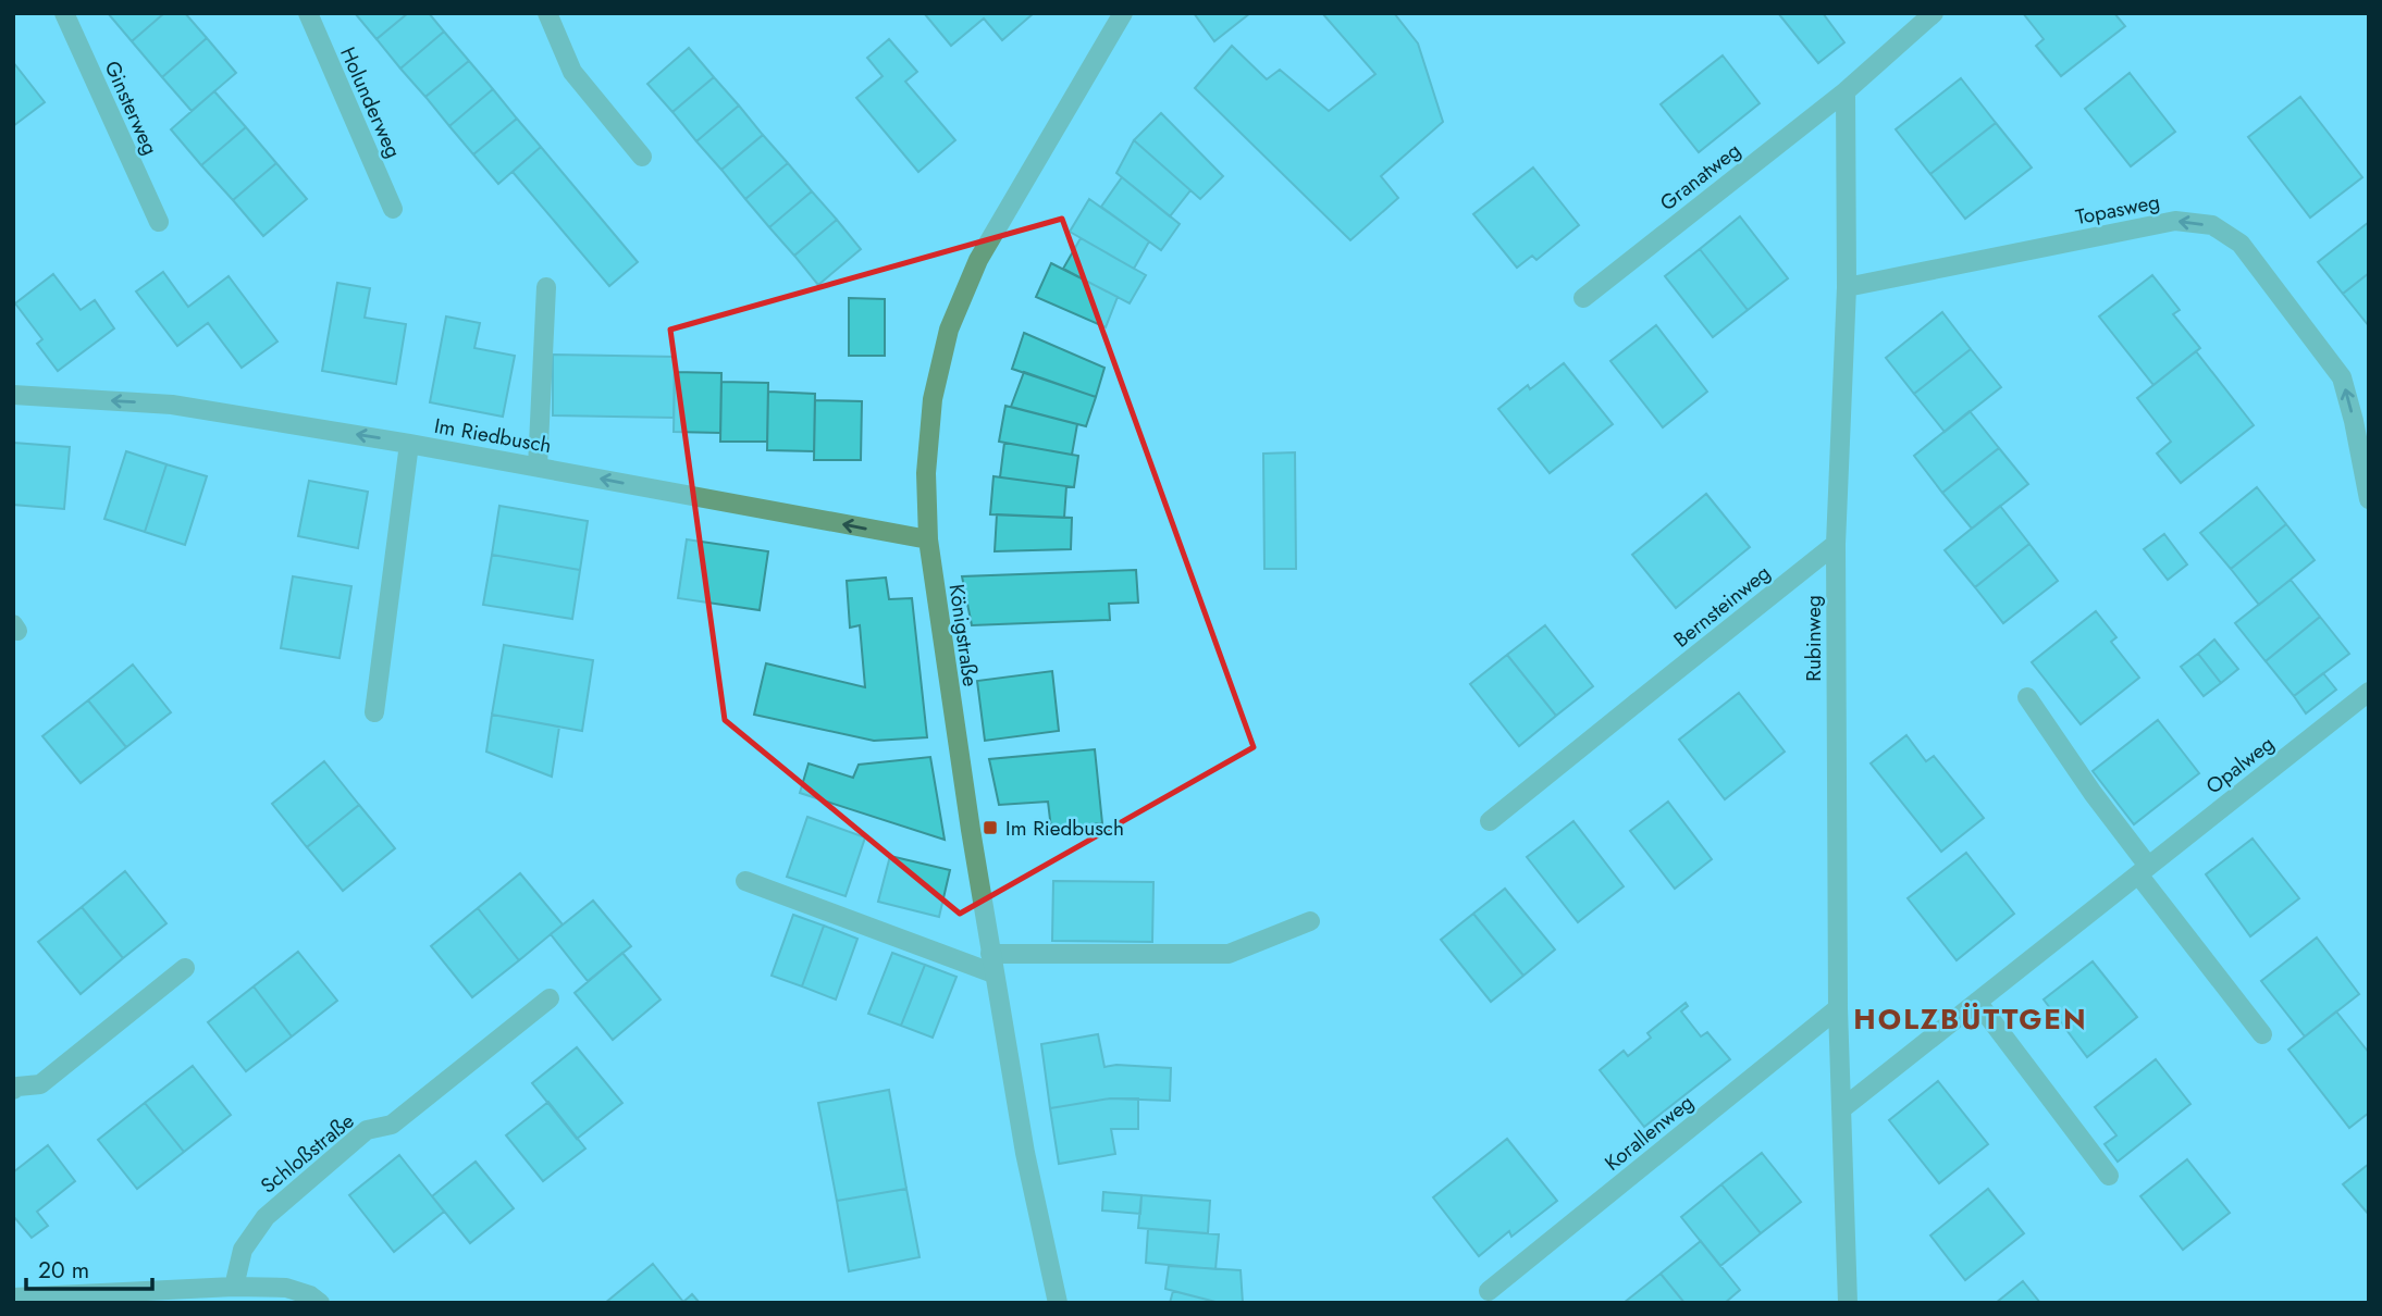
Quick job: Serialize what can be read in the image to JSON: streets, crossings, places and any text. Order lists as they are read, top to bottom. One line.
{"streets":{"street":["Holunderweg","Ginsterweg","Granatweg","Topasweg","Im Riedbusch","Bernsteinweg","Königstraße","Rubinweg","Opalweg","Korallenweg","Schloßstraße"]},"crossings":[["Granatweg","Rubinweg"],["Topasweg","Rubinweg"],["Im Riedbusch","Königstraße"],["Bernsteinweg","Rubinweg"],["Rubinweg","Opalweg"],["Rubinweg","Korallenweg"]],"one_way":["Topasweg","Im Riedbusch"],"districts":["HOLZBÜTTGEN"],"places":{"transit":["Im Riedbusch"]},"scale_bar":"20 m"}
